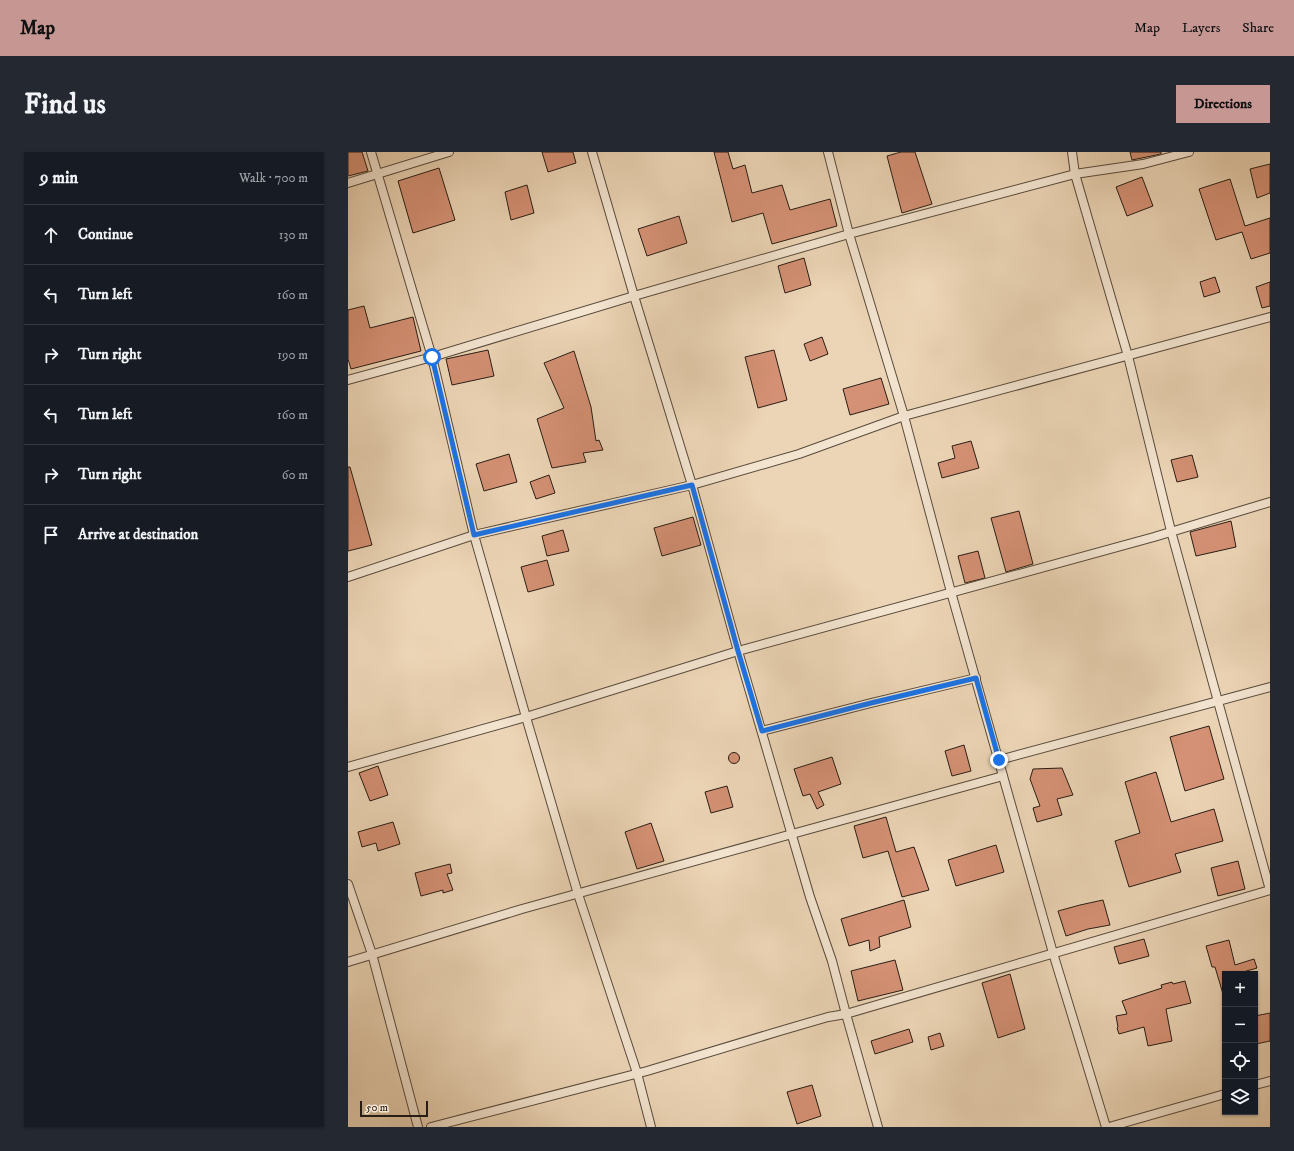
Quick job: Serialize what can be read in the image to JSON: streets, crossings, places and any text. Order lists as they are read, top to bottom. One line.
{"scale_bar":"50 m","page":{"header":"Map","nav":["Map","Layers","Share"],"buttons":"Directions","title":"Find us","heading":["9 min","Walk · 700 m"],"list":[["Continue","130 m"],["Turn left","160 m"],["Turn right","190 m"],["Turn left","160 m"],["Turn right","60 m"],"Arrive at destination"],"map_buttons":["+","−"],"scale":"50 m"}}
